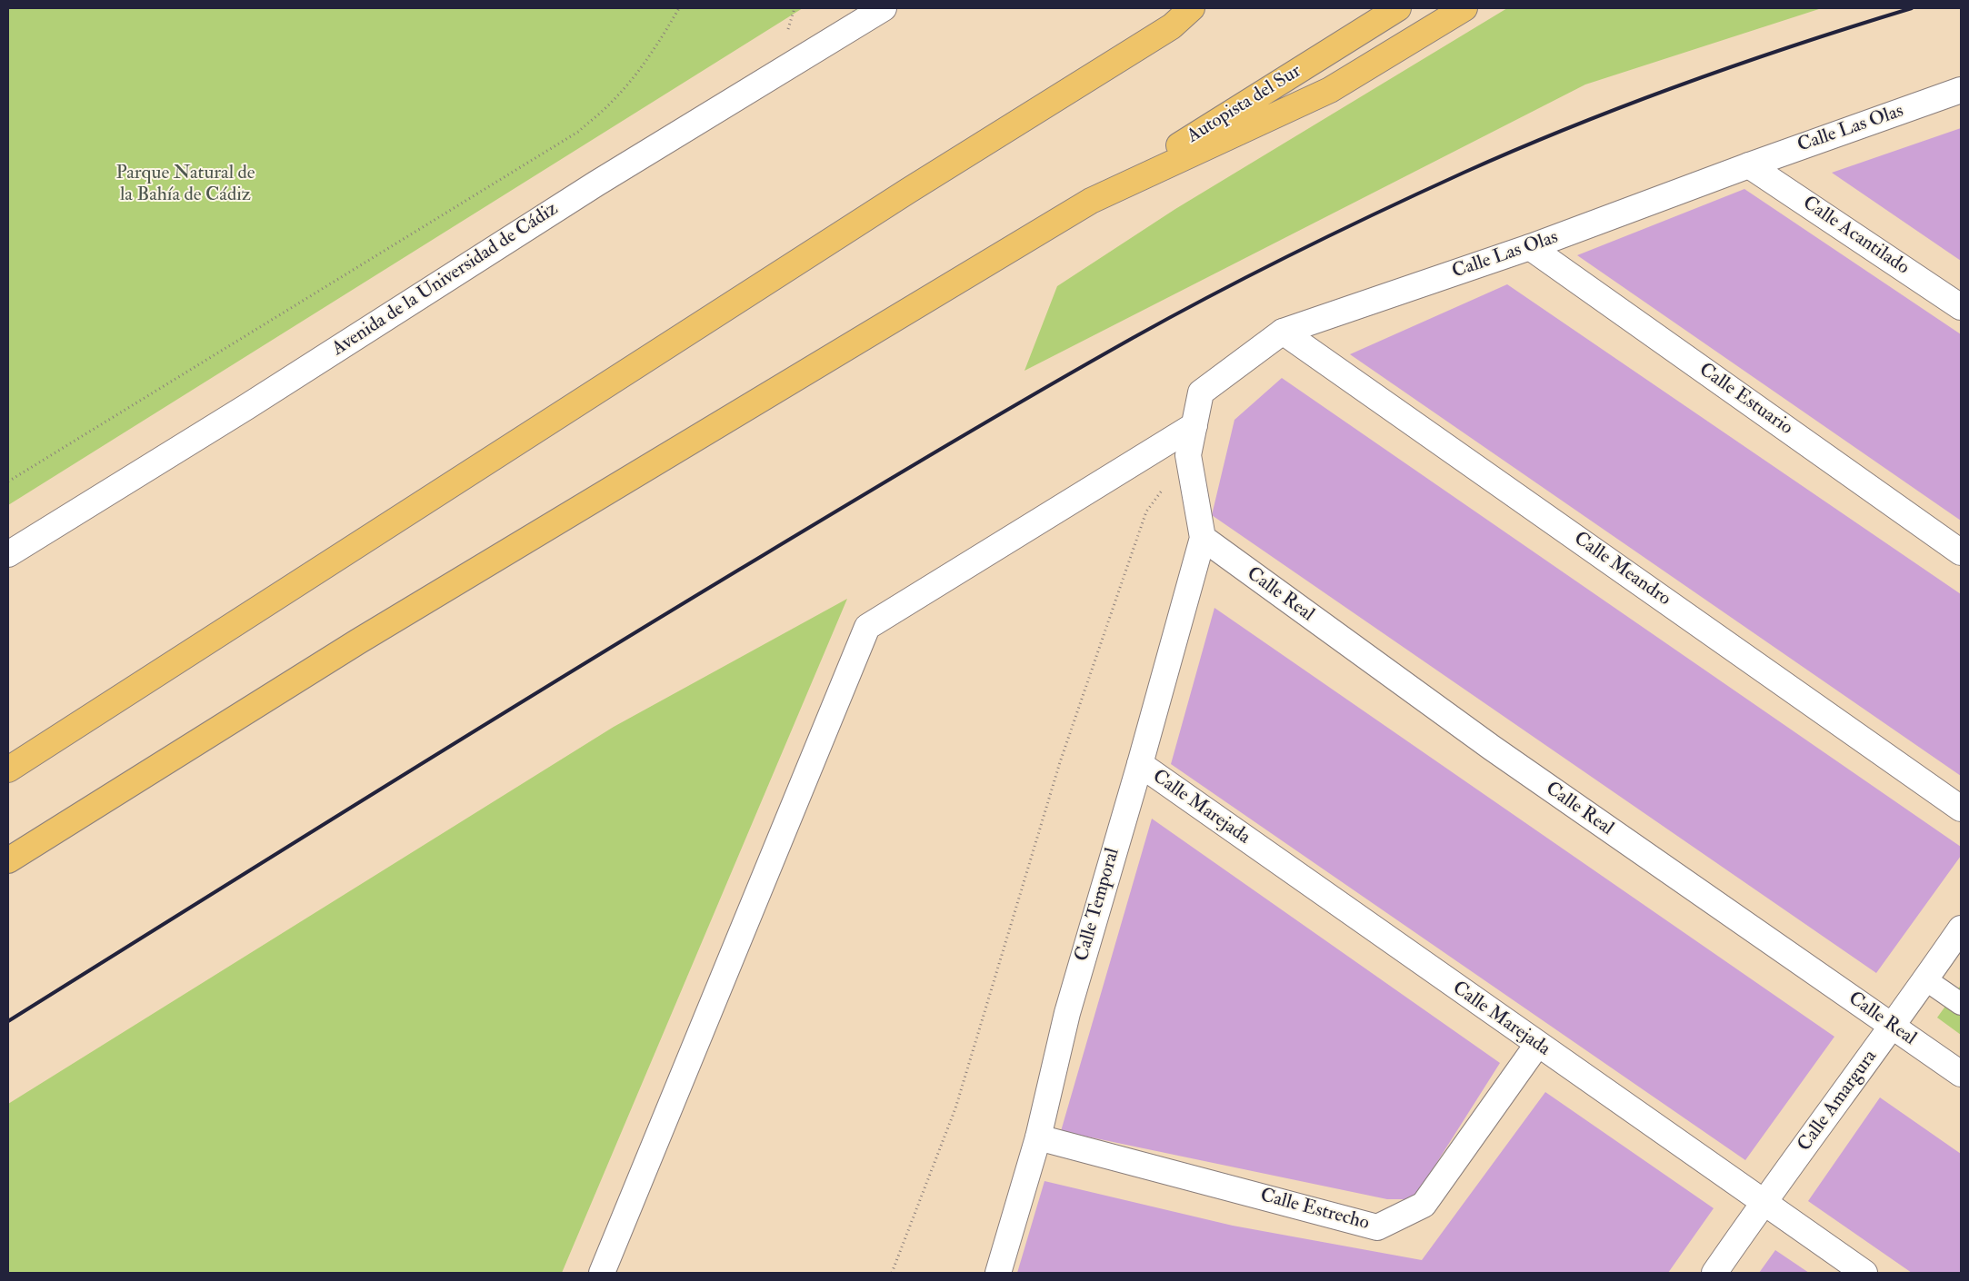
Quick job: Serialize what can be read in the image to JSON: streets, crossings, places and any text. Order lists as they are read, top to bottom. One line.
{"streets":{"highway":["Autopista del Sur"],"street":["Calle Las Olas","Calle Acantilado","Avenida de la Universidad de Cádiz","Calle Estuario","Calle Meandro","Calle Real","Calle Marejada","Calle Temporal","Calle Amargura","Calle Estrecho"]},"crossings":[["Calle Las Olas","Calle Acantilado"],["Calle Las Olas","Calle Estuario"],["Calle Las Olas","Calle Meandro"],["Calle Las Olas","Calle Real"],["Calle Las Olas","Calle Temporal"],["Calle Real","Calle Temporal"],["Calle Real","Calle Amargura"],["Calle Marejada","Calle Temporal"],["Calle Marejada","Calle Amargura"],["Calle Marejada","Calle Estrecho"],["Calle Temporal","Calle Estrecho"]],"parks":["Parque Natural de la Bahía de Cádiz"]}
